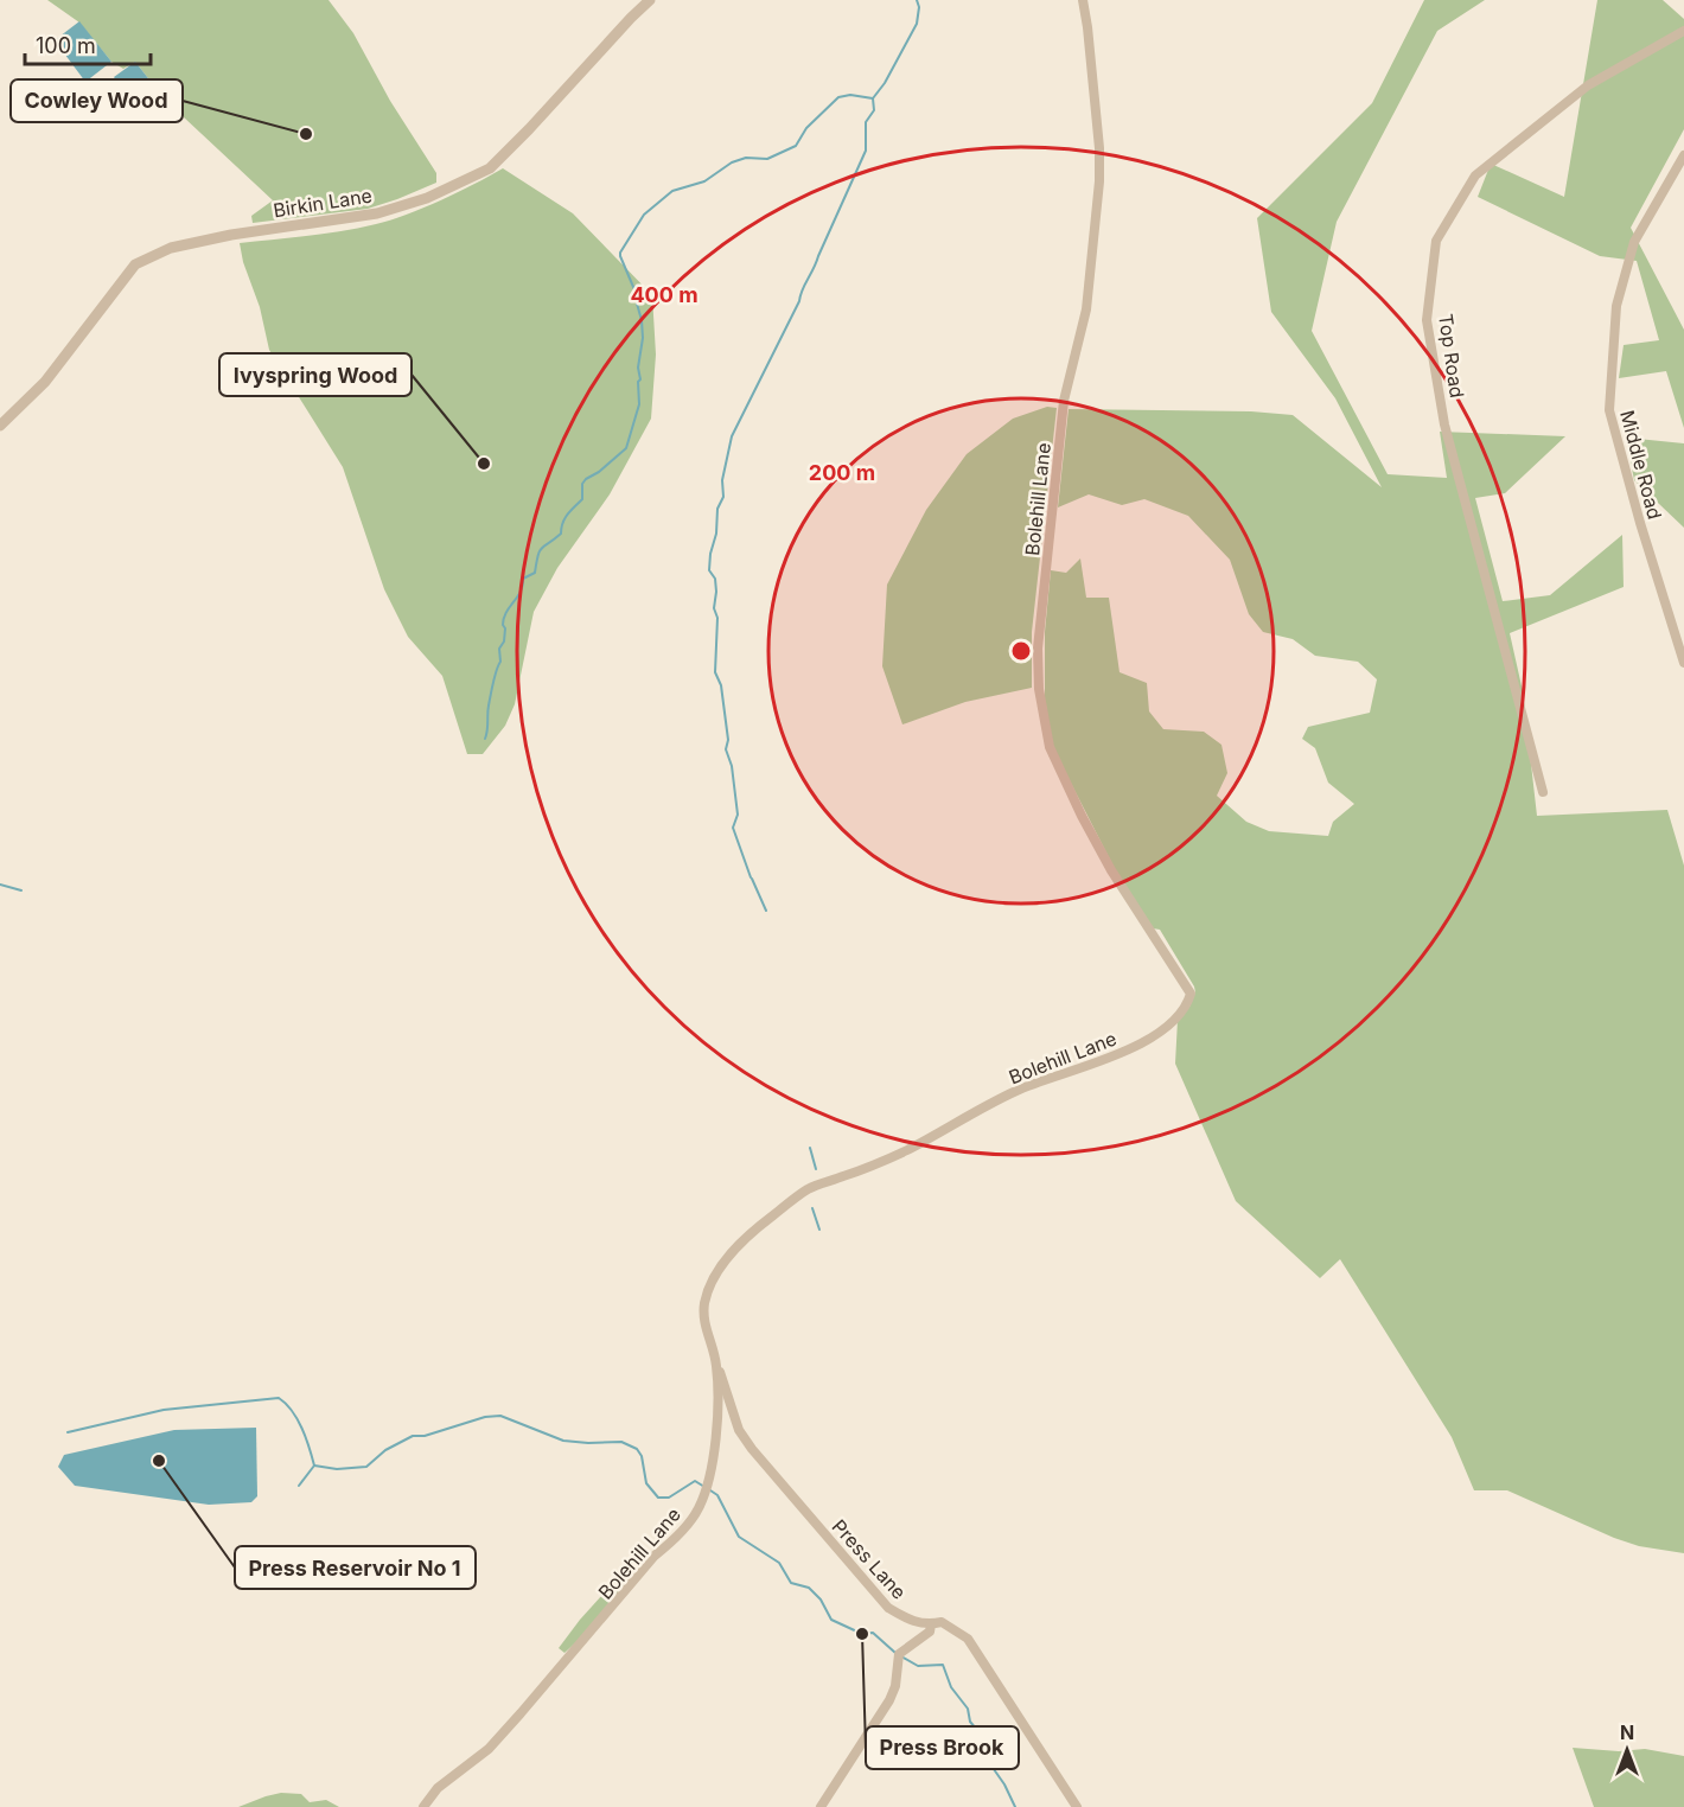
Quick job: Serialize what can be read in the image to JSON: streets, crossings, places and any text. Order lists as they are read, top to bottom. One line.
{"streets":{"street":["Birkin Lane","Top Road","Middle Road","Bolehill Lane","Press Lane"]},"crossings":[["Bolehill Lane","Press Lane"]],"places":["Cowley Wood","Ivyspring Wood","Press Reservoir No 1","Press Brook"],"scale_bar":"100 m","north":"top","rings":["400 m","200 m"]}
